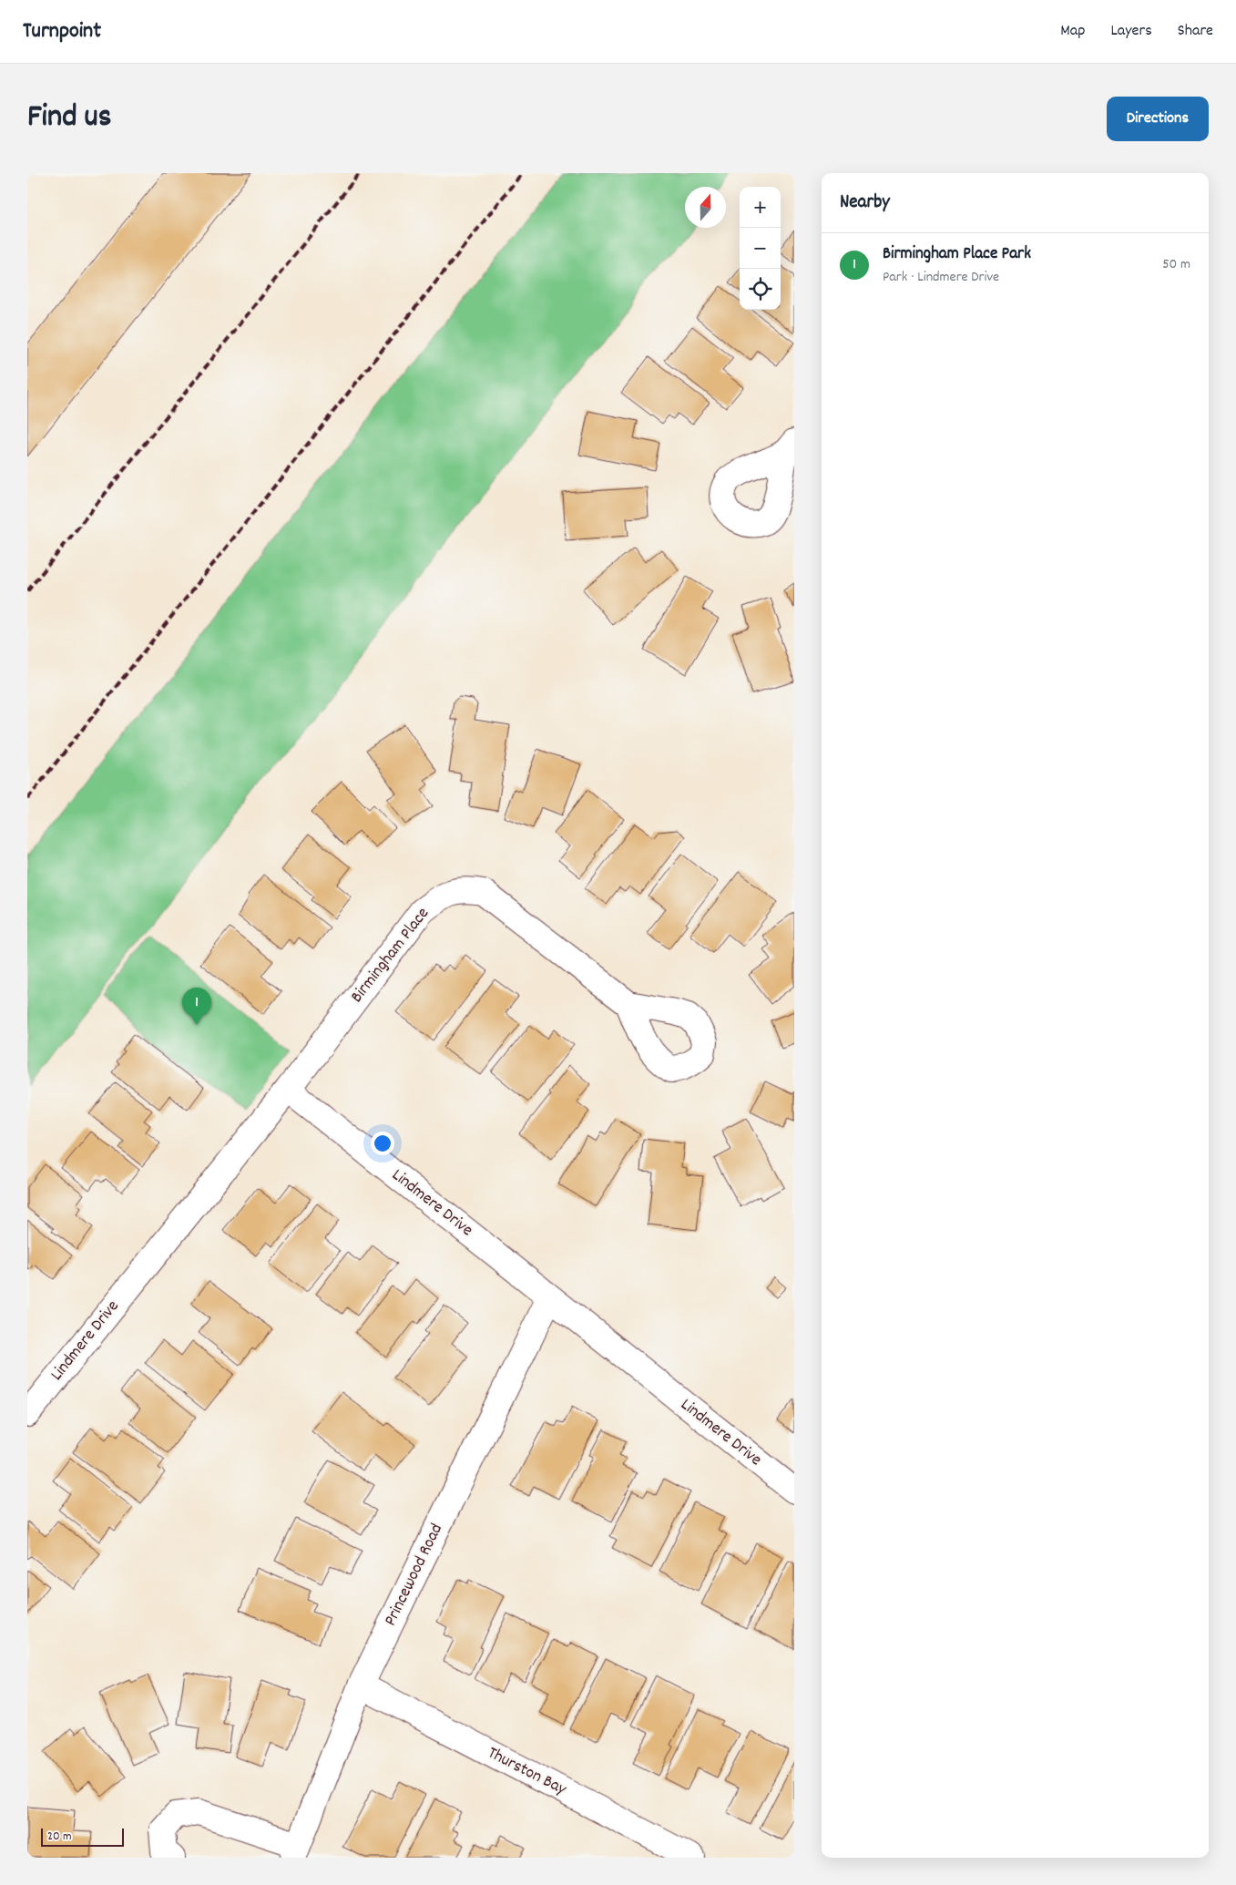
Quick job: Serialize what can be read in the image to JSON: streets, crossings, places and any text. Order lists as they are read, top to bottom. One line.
{"streets":{"street":["Birmingham Place","Lindmere Drive","Princewood Road","Thurston Bay"]},"crossings":[["Birmingham Place","Lindmere Drive"],["Lindmere Drive","Princewood Road"],["Princewood Road","Thurston Bay"]],"scale_bar":"20 m","north":"top","page":{"header":"Turnpoint","nav":["Map","Layers","Share"],"title":"Find us","buttons":"Directions","heading":"Nearby","map_buttons":["+","−"],"list":[{"mark":"1","name":"Birmingham Place Park","note":"Park · Lindmere Drive","value":"50 m"}],"pins":"1","scale":"20 m"}}
